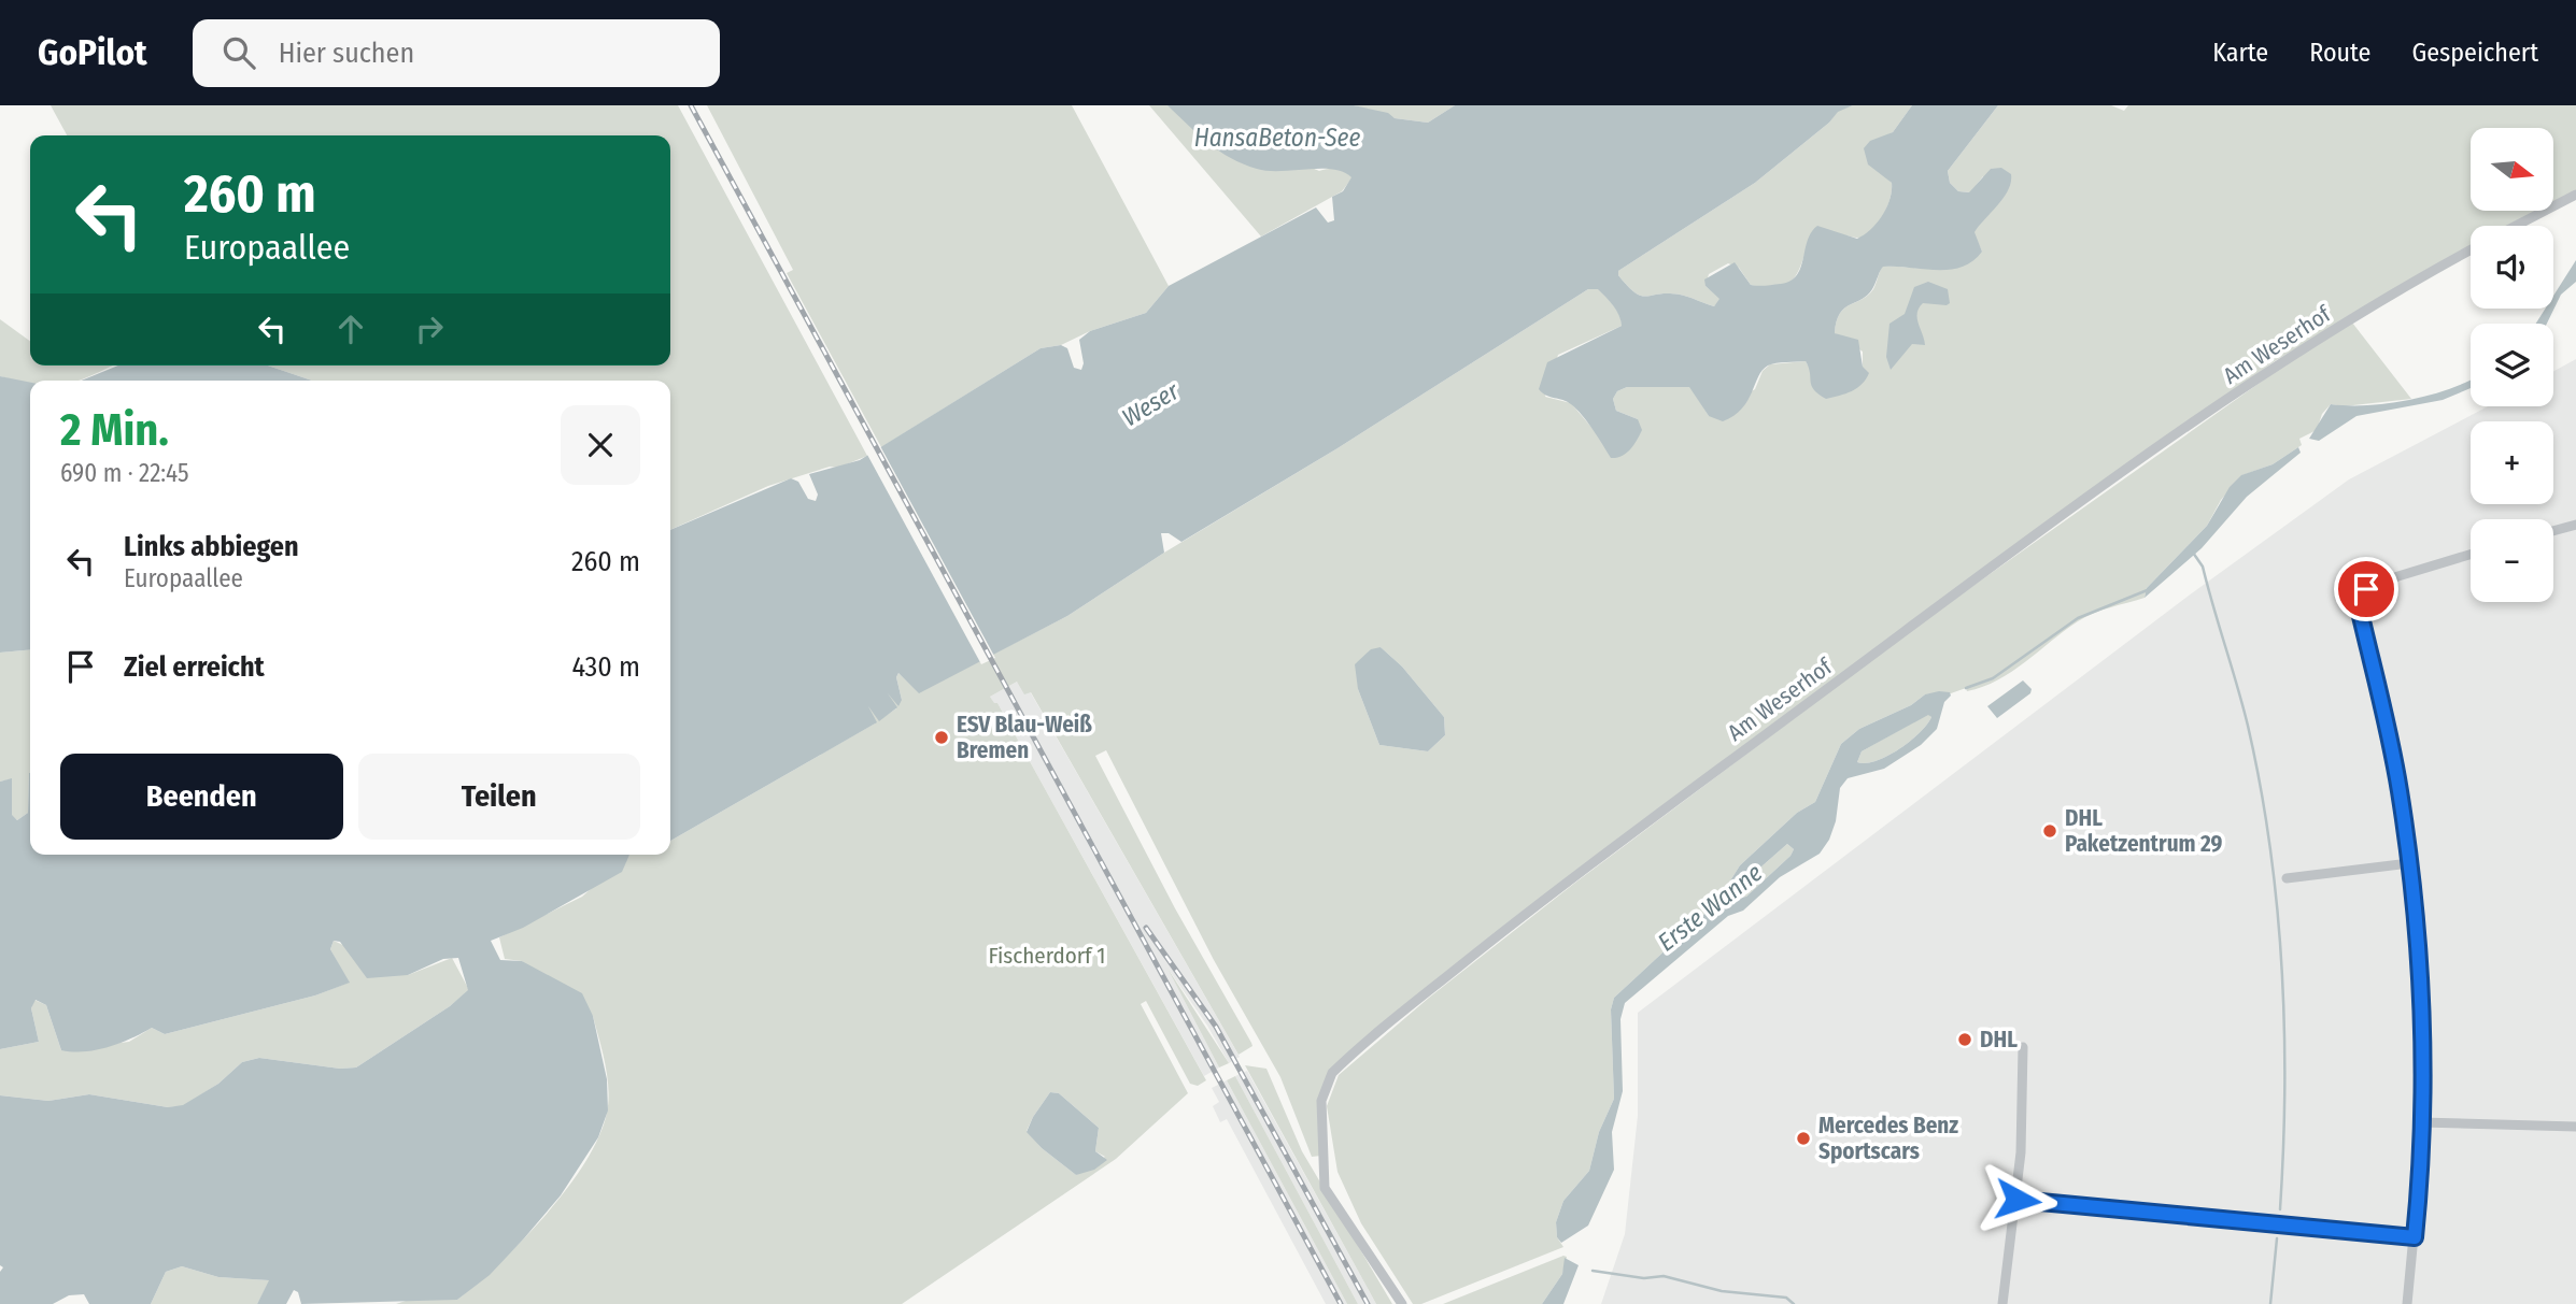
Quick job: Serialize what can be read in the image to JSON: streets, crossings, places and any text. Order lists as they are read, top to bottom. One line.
{"streets":{"street":["Am Weserhof"]},"water":["HansaBeton-See","Weser","Erste Wanne"],"parks":["Fischerdorf 1"],"places":["ESV Blau-Weiß Bremen","DHL Paketzentrum 29","DHL","Mercedes Benz Sportscars"],"north":"right","page":{"header":"GoPilot","search":"Hier suchen","nav":["Karte","Route","Gespeichert"],"map_buttons":["+","−"],"turn":["260 m","Europaallee"],"heading":["2 Min.","690 m · 22:45"],"list":[{"name":"Links abbiegen","note":"Europaallee","value":"260 m"},{"name":"Ziel erreicht","value":"430 m"}],"buttons":["Beenden","Teilen"]}}
